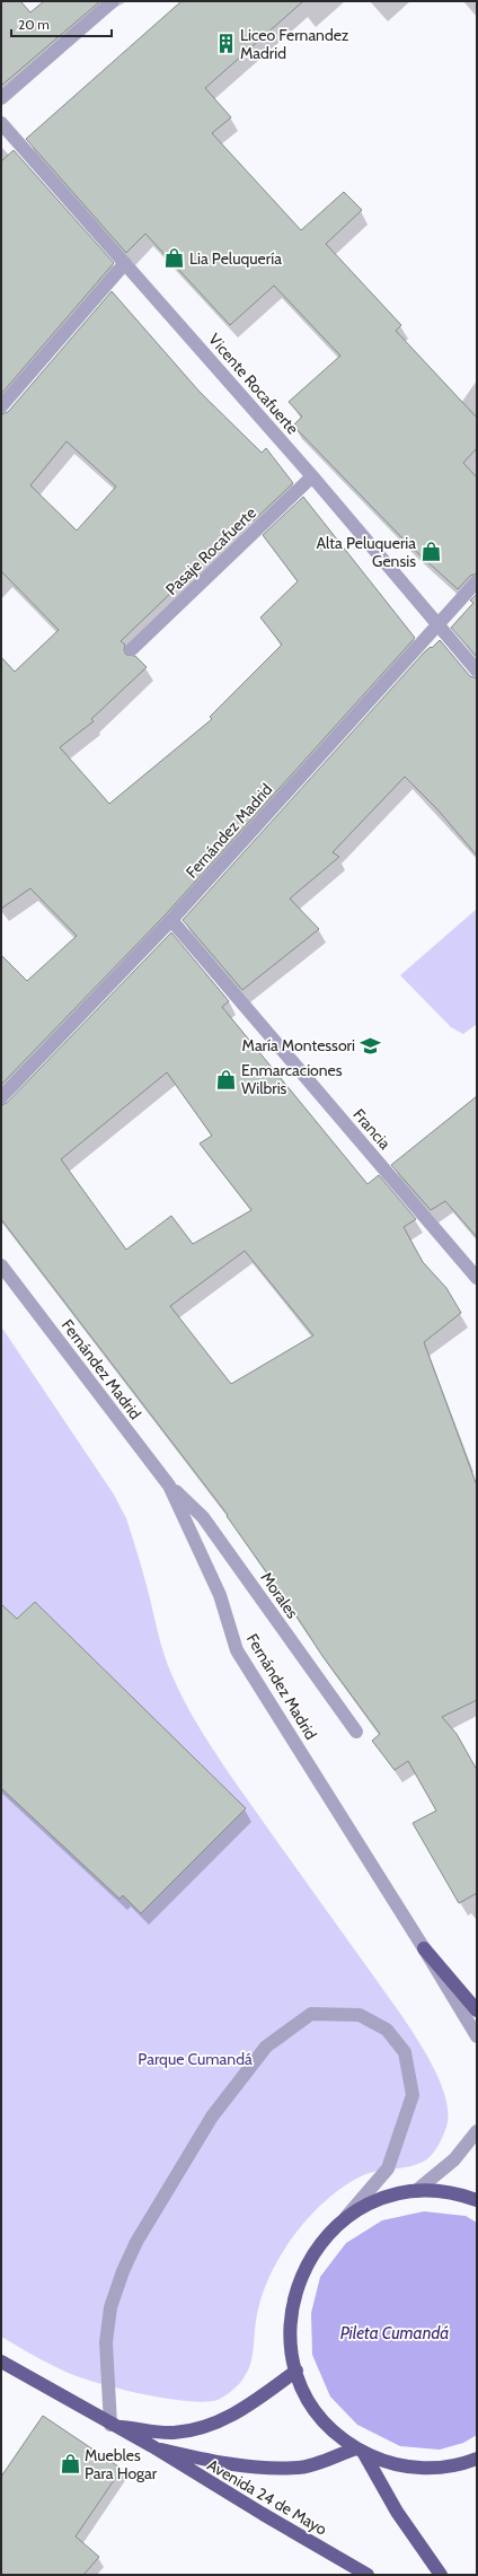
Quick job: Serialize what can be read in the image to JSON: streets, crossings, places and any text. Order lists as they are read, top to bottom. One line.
{"streets":{"main road":["Avenida 24 de Mayo"],"street":["Vicente Rocafuerte","Pasaje Rocafuerte","Fernández Madrid","Francia","Morales"]},"crossings":[["Vicente Rocafuerte","Pasaje Rocafuerte"],["Vicente Rocafuerte","Fernández Madrid"],["Fernández Madrid","Francia"],["Fernández Madrid","Morales"]],"water":["Pileta Cumandá"],"parks":["Parque Cumandá"],"places":{"building":["Liceo Fernandez Madrid"],"shop":["Lia Peluquería","Alta Peluqueria Gensis","Enmarcaciones Wilbris","Muebles Para Hogar"],"school or university":["María Montessori"]},"scale_bar":"20 m"}
